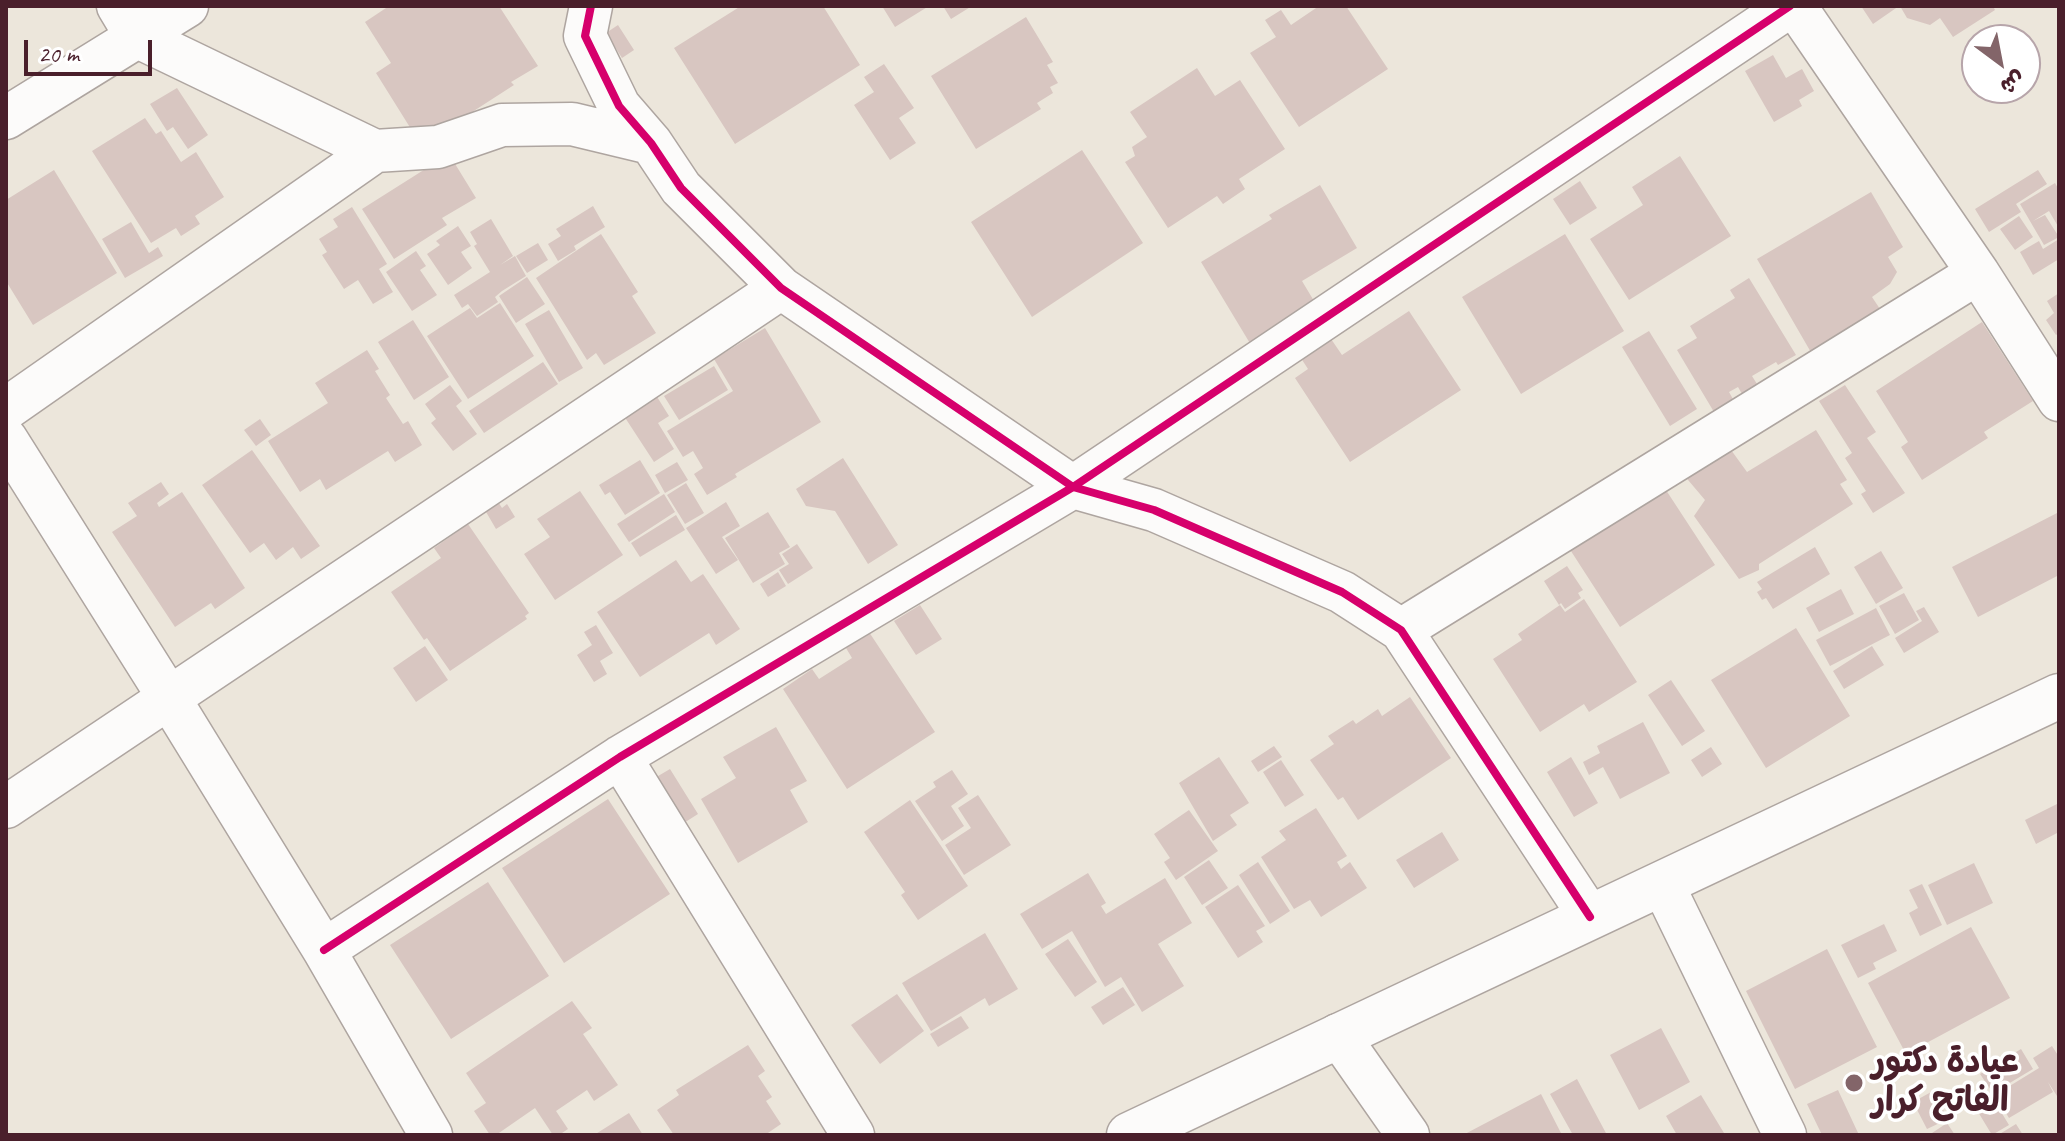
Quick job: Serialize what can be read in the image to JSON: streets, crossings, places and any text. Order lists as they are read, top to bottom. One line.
{"places":["عيادة دكتور الفاتح كرار"],"scale_bar":"20 m","north":"bottom right"}
